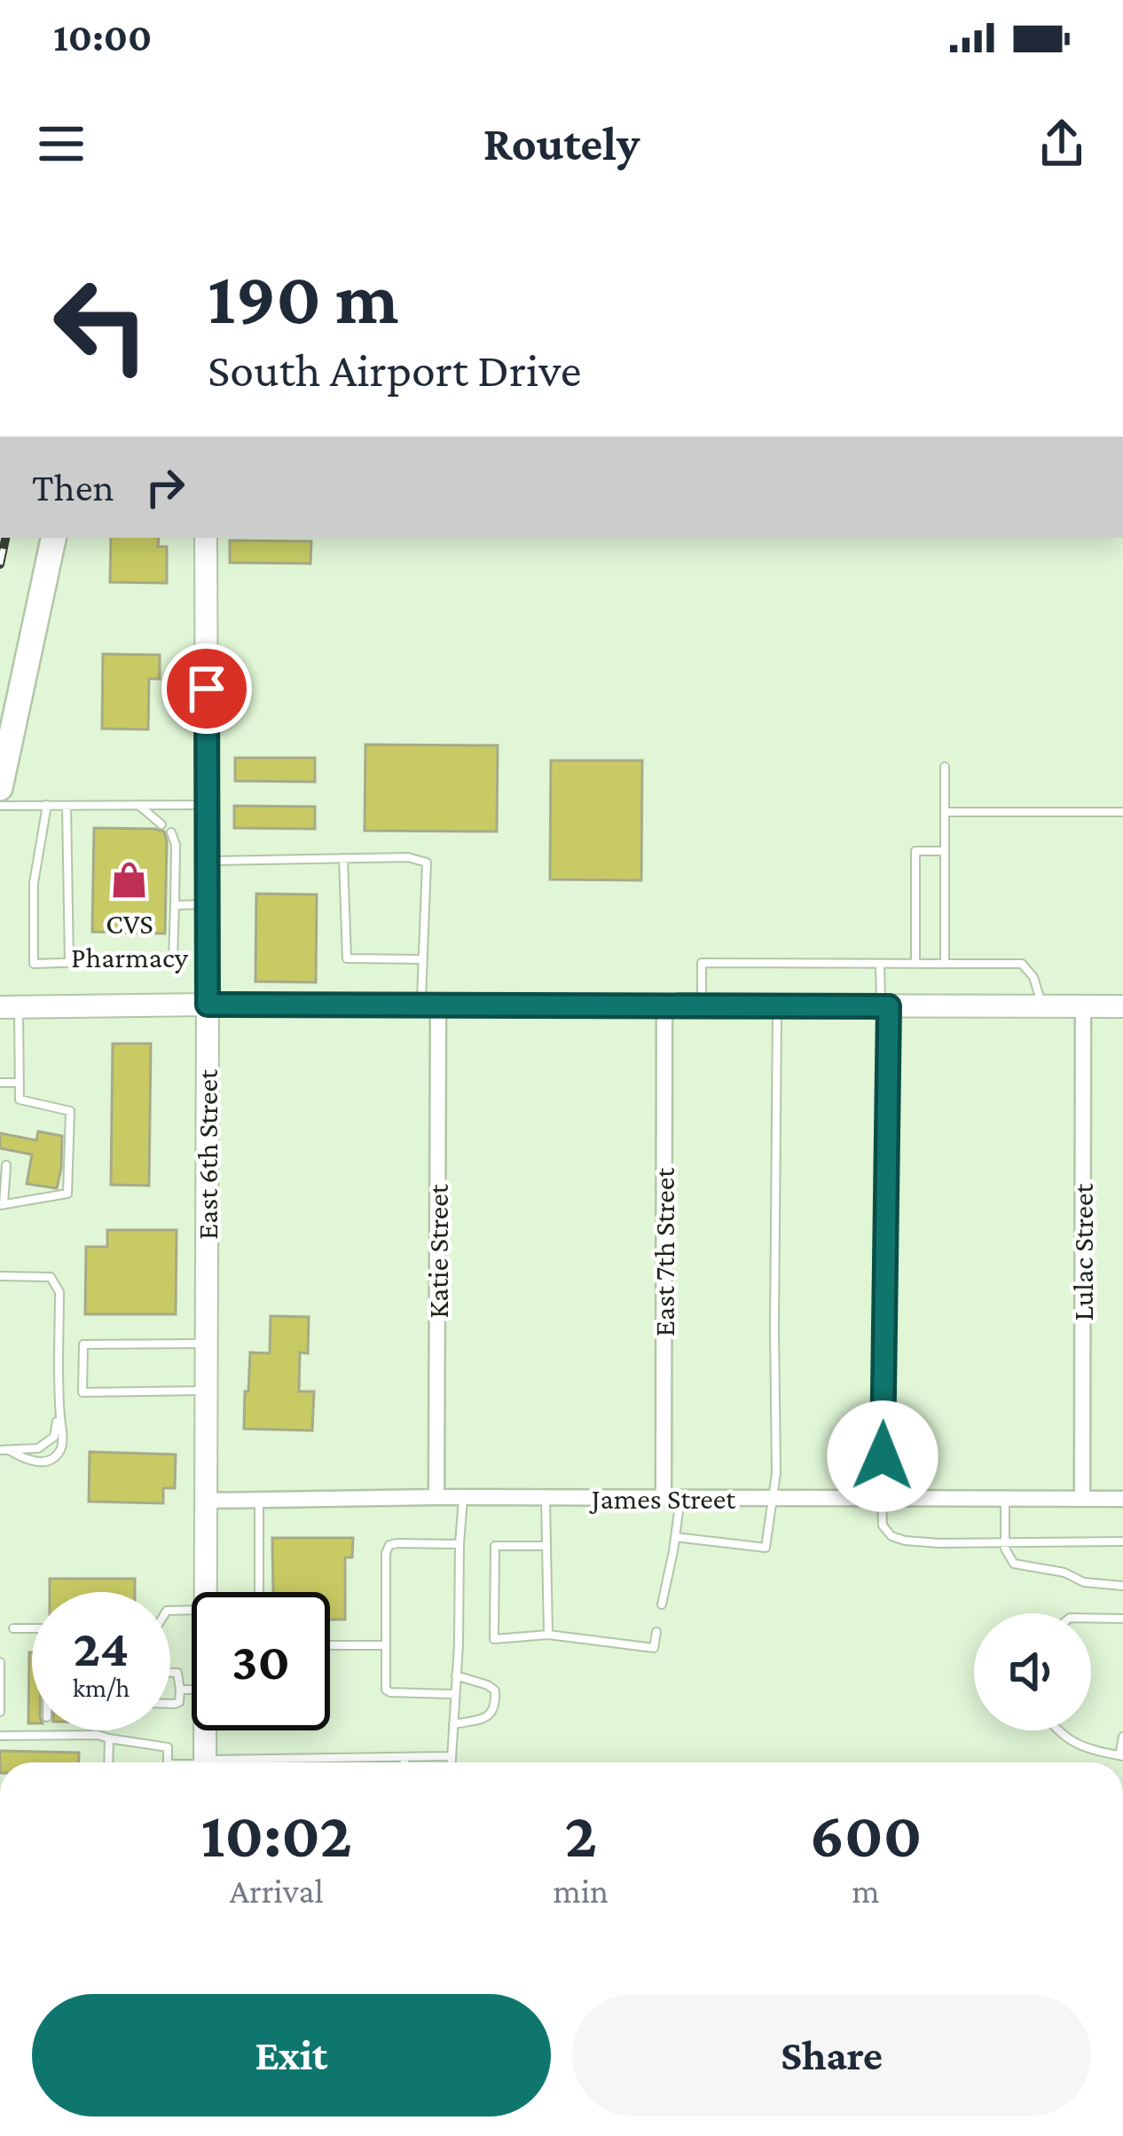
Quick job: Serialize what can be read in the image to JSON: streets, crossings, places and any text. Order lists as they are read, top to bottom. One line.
{"streets":{"street":["East 6th Street","Katie Street","East 7th Street","Lulac Street","James Street"]},"crossings":[["East 6th Street","James Street"],["Katie Street","James Street"],["East 7th Street","James Street"],["Lulac Street","James Street"]],"places":{"shop":["CVS Pharmacy"]},"page":{"status":"10:00","header":"Routely","turn":["190 m","South Airport Drive"],"then":"Then","speed":"24 km/h","limit":"30","eta":["10:02","Arrival","2","min","600","m"],"buttons":["Exit","Share"]}}
